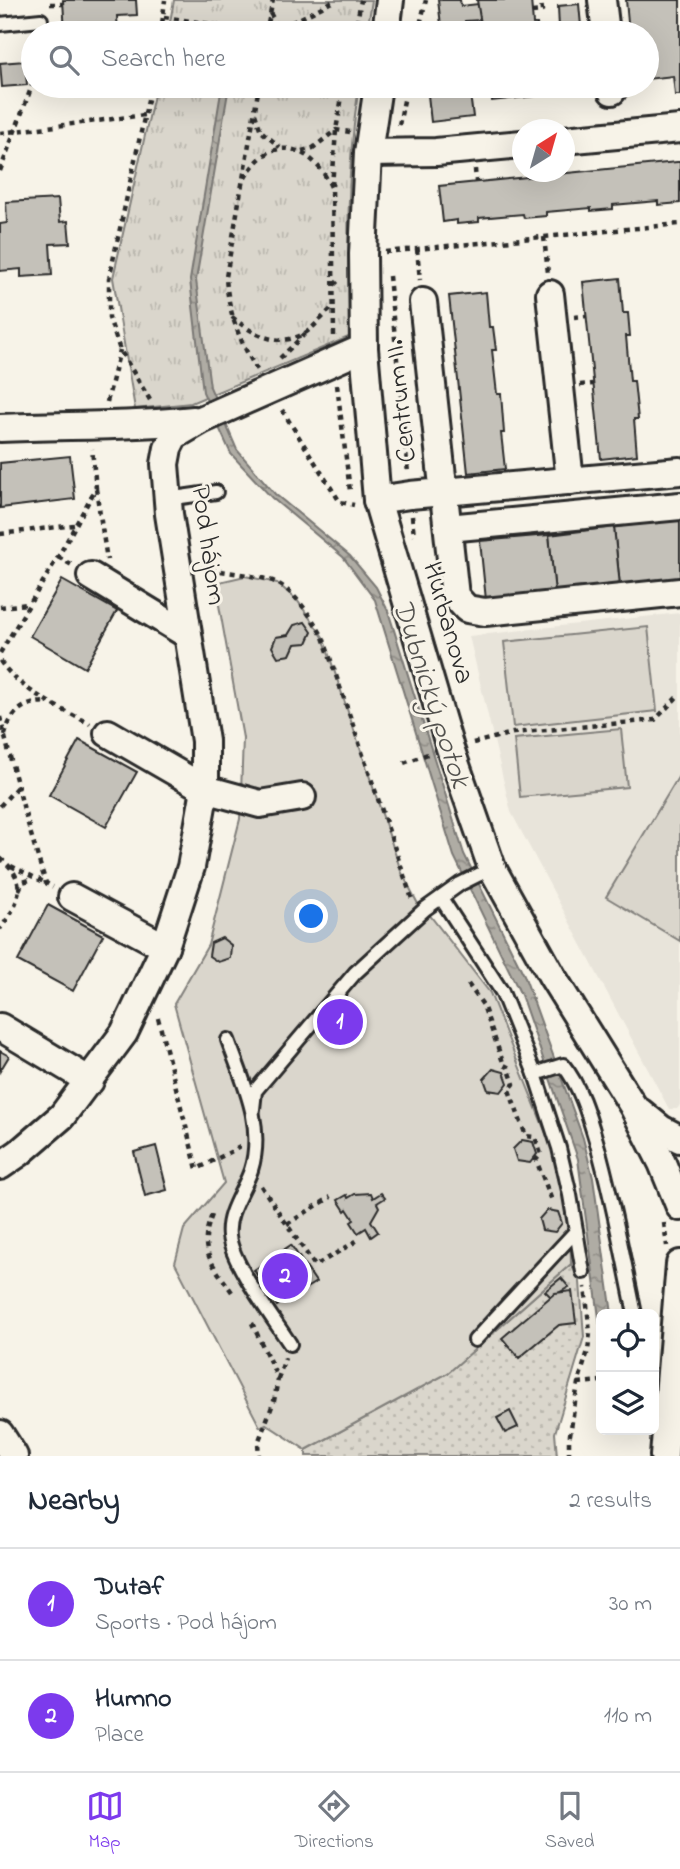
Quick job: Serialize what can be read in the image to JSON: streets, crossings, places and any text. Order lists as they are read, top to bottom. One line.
{"streets":{"street":["Centrum II.","Pod hájom","Hurbanova"]},"crossings":[["Centrum II.","Hurbanova"],["Pod hájom","Hurbanova"]],"water":["Dubnický potok"],"north":"top right","page":{"search":"Search here","pins":["1","2"],"heading":["Nearby","2 results"],"list":[{"mark":"1","name":"Dutaf","note":"Sports · Pod hájom","value":"30 m"},{"mark":"2","name":"Humno","note":"Place","value":"110 m"}],"nav":["Map","Directions","Saved"]}}
